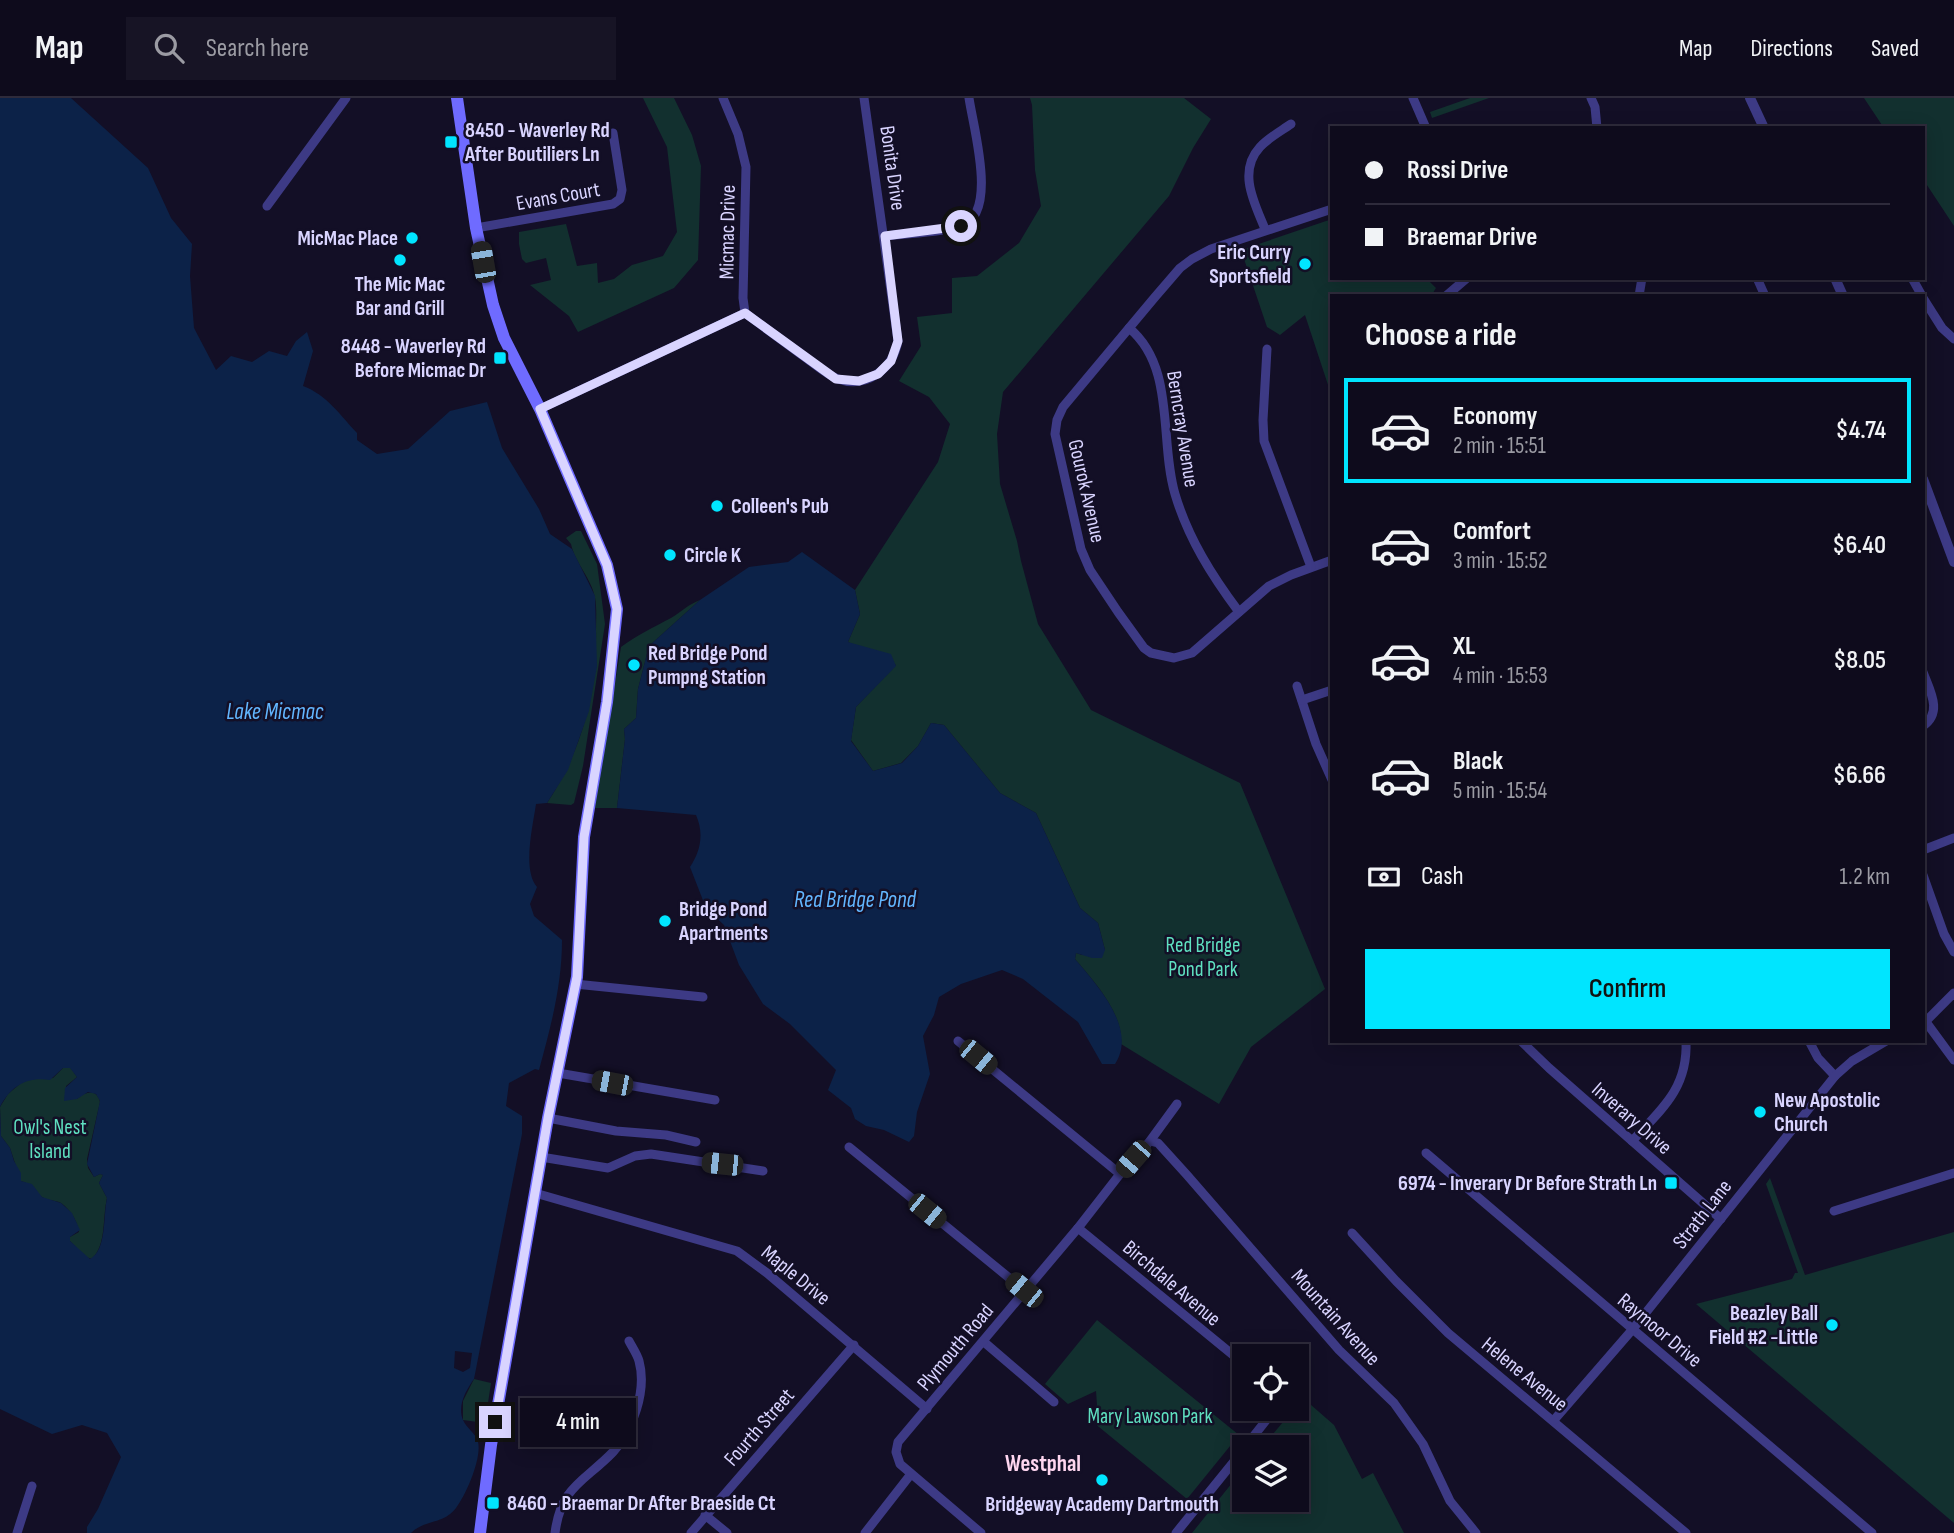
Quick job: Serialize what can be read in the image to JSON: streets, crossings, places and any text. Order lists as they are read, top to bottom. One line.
{"streets":{"street":["Bonita Drive","Evans Court","Micmac Drive","Berncray Avenue","Gourok Avenue","Inverary Drive","Strath Lane","Maple Drive","Birchdale Avenue","Mountain Avenue","Raymoor Drive","Plymouth Road","Helene Avenue","Fourth Street"]},"crossings":[["Bonita Drive","Micmac Drive"],["Berncray Avenue","Gourok Avenue"],["Inverary Drive","Strath Lane"],["Strath Lane","Raymoor Drive"],["Strath Lane","Helene Avenue"],["Maple Drive","Plymouth Road"],["Maple Drive","Fourth Street"],["Birchdale Avenue","Plymouth Road"],["Mountain Avenue","Plymouth Road"]],"districts":["Westphal"],"water":["Lake Micmac","Red Bridge Pond"],"parks":["Red Bridge Pond Park","Owl's Nest Island","Mary Lawson Park"],"places":{"transit":["8450 - Waverley Rd After Boutiliers Ln","8448 - Waverley Rd Before Micmac Dr","6974 - Inverary Dr Before Strath Ln","8460 - Braemar Dr After Braeside Ct"],"other":["MicMac Place","The Mic Mac Bar and Grill","Eric Curry Sportsfield","Colleen's Pub","Circle K","Red Bridge Pond Pumpng Station","Bridge Pond Apartments","New Apostolic Church","Beazley Ball Field #2 -Little","Bridgeway Academy Dartmouth"]},"page":{"header":"Map","search":"Search here","nav":["Map","Directions","Saved"],"banner":["Rossi Drive","Braemar Drive"],"heading":"Choose a ride","list":[{"name":"Economy","note":"2 min · 15:51","value":"$4.74"},{"name":"Comfort","note":"3 min · 15:52","value":"$6.40"},{"name":"XL","note":"4 min · 15:53","value":"$8.05"},{"name":"Black","note":"5 min · 15:54","value":"$6.66"}],"pay":["Cash","1.2 km"],"buttons":"Confirm","bubble":"4 min"}}
